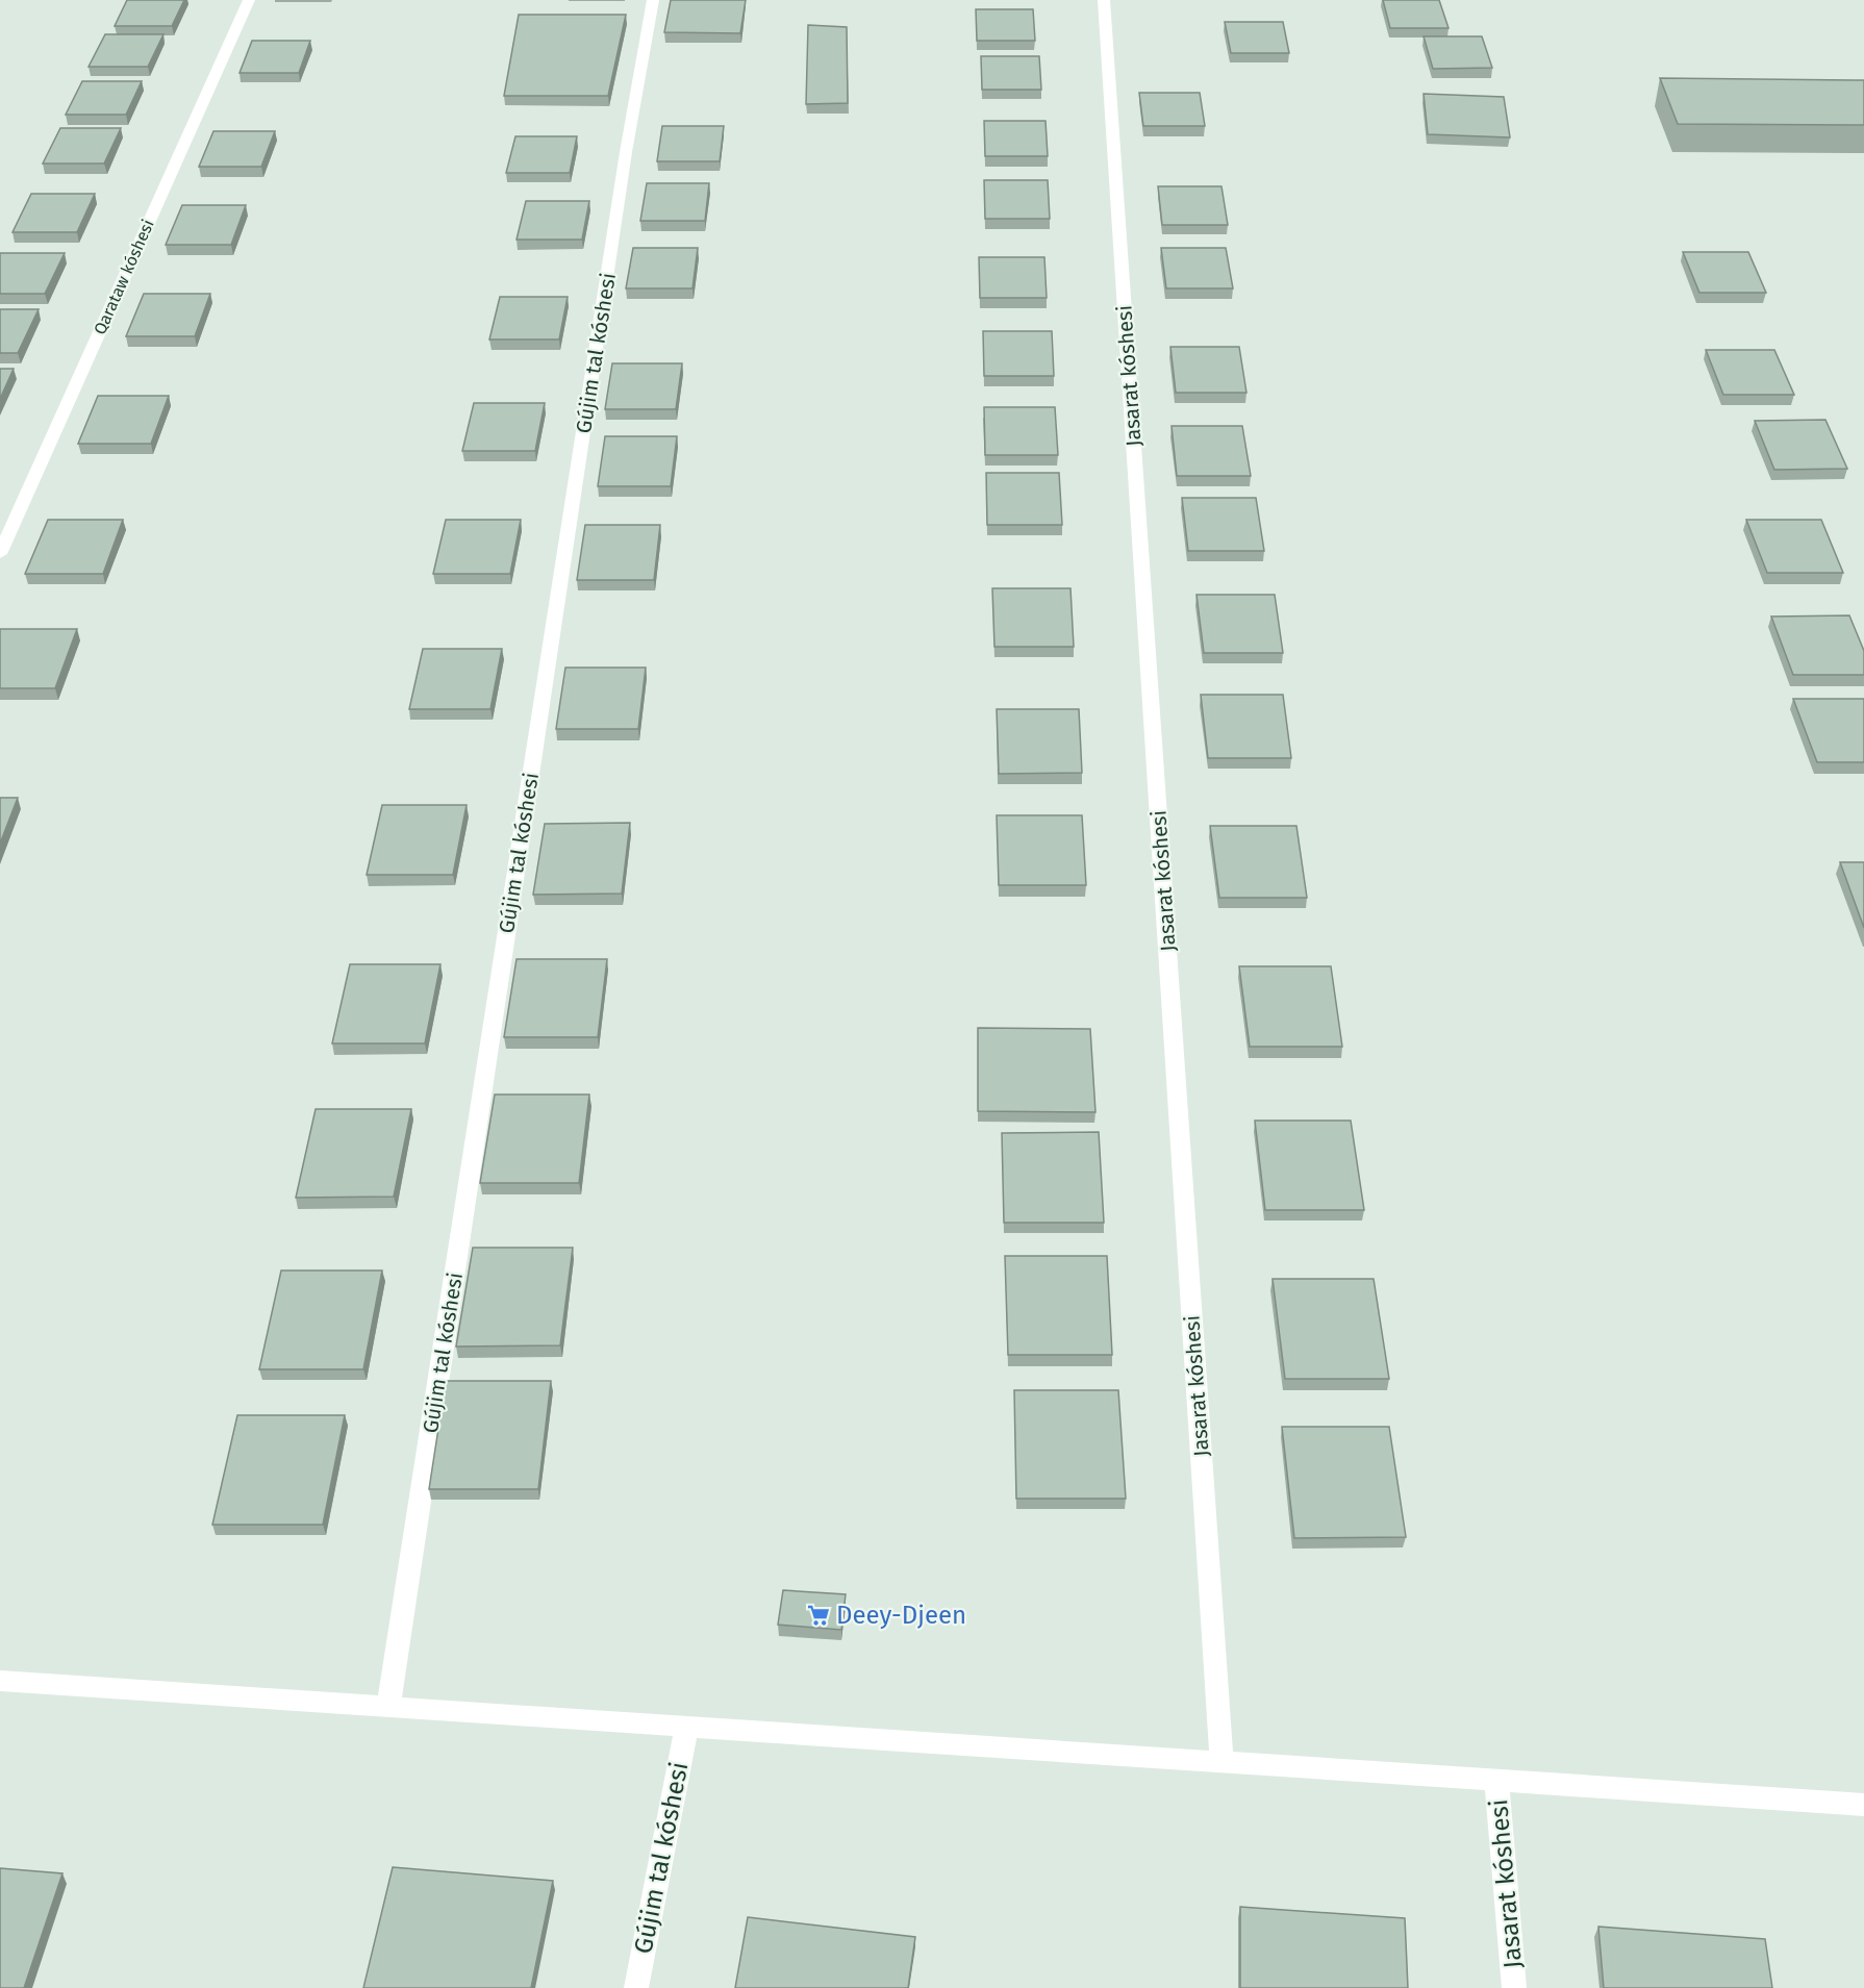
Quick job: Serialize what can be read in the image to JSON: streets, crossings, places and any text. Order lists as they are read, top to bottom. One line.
{"streets":{"street":["Qarataw kóshesi","Gújim tal kóshesi","Jasarat kóshesi"]},"places":{"supermarket":["Deey-Djeen"]}}
